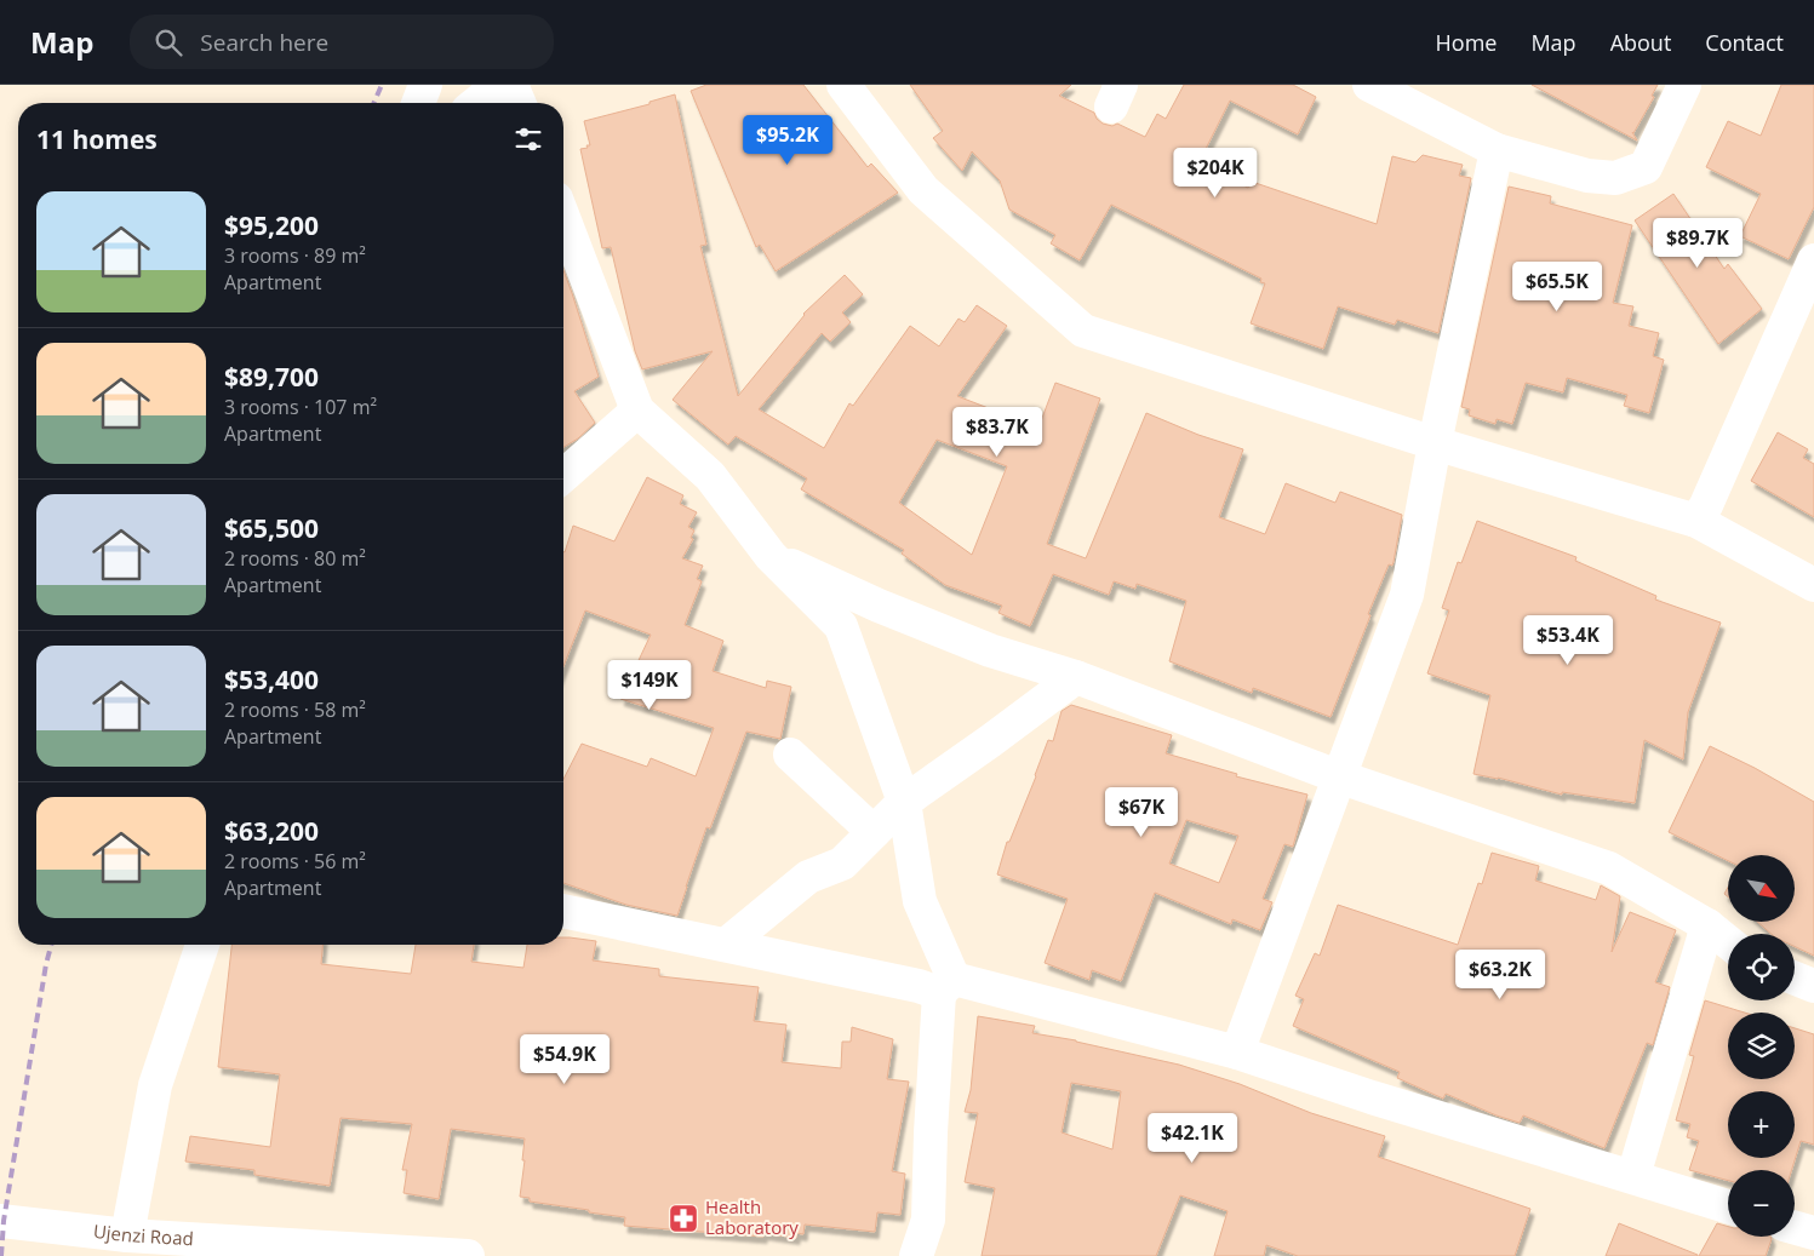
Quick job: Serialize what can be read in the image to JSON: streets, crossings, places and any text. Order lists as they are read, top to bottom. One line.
{"streets":{"street":["Ujenzi Road"]},"places":{"pharmacy":["Health Laboratory"]},"north":"bottom right","page":{"header":"Map","search":"Search here","nav":["Home","Map","About","Contact"],"heading":"11 homes","price":["$95.2K","$204K","$89.7K","$65.5K","$83.7K","$53.4K","$149K","$67K","$63.2K","$54.9K","$42.1K"],"list":[{"name":"$95,200","note":"3 rooms · 89 m² · Apartment"},{"name":"$89,700","note":"3 rooms · 107 m² · Apartment"},{"name":"$65,500","note":"2 rooms · 80 m² · Apartment"},{"name":"$53,400","note":"2 rooms · 58 m² · Apartment"},{"name":"$63,200","note":"2 rooms · 56 m² · Apartment"}],"map_buttons":["+","−"]}}
